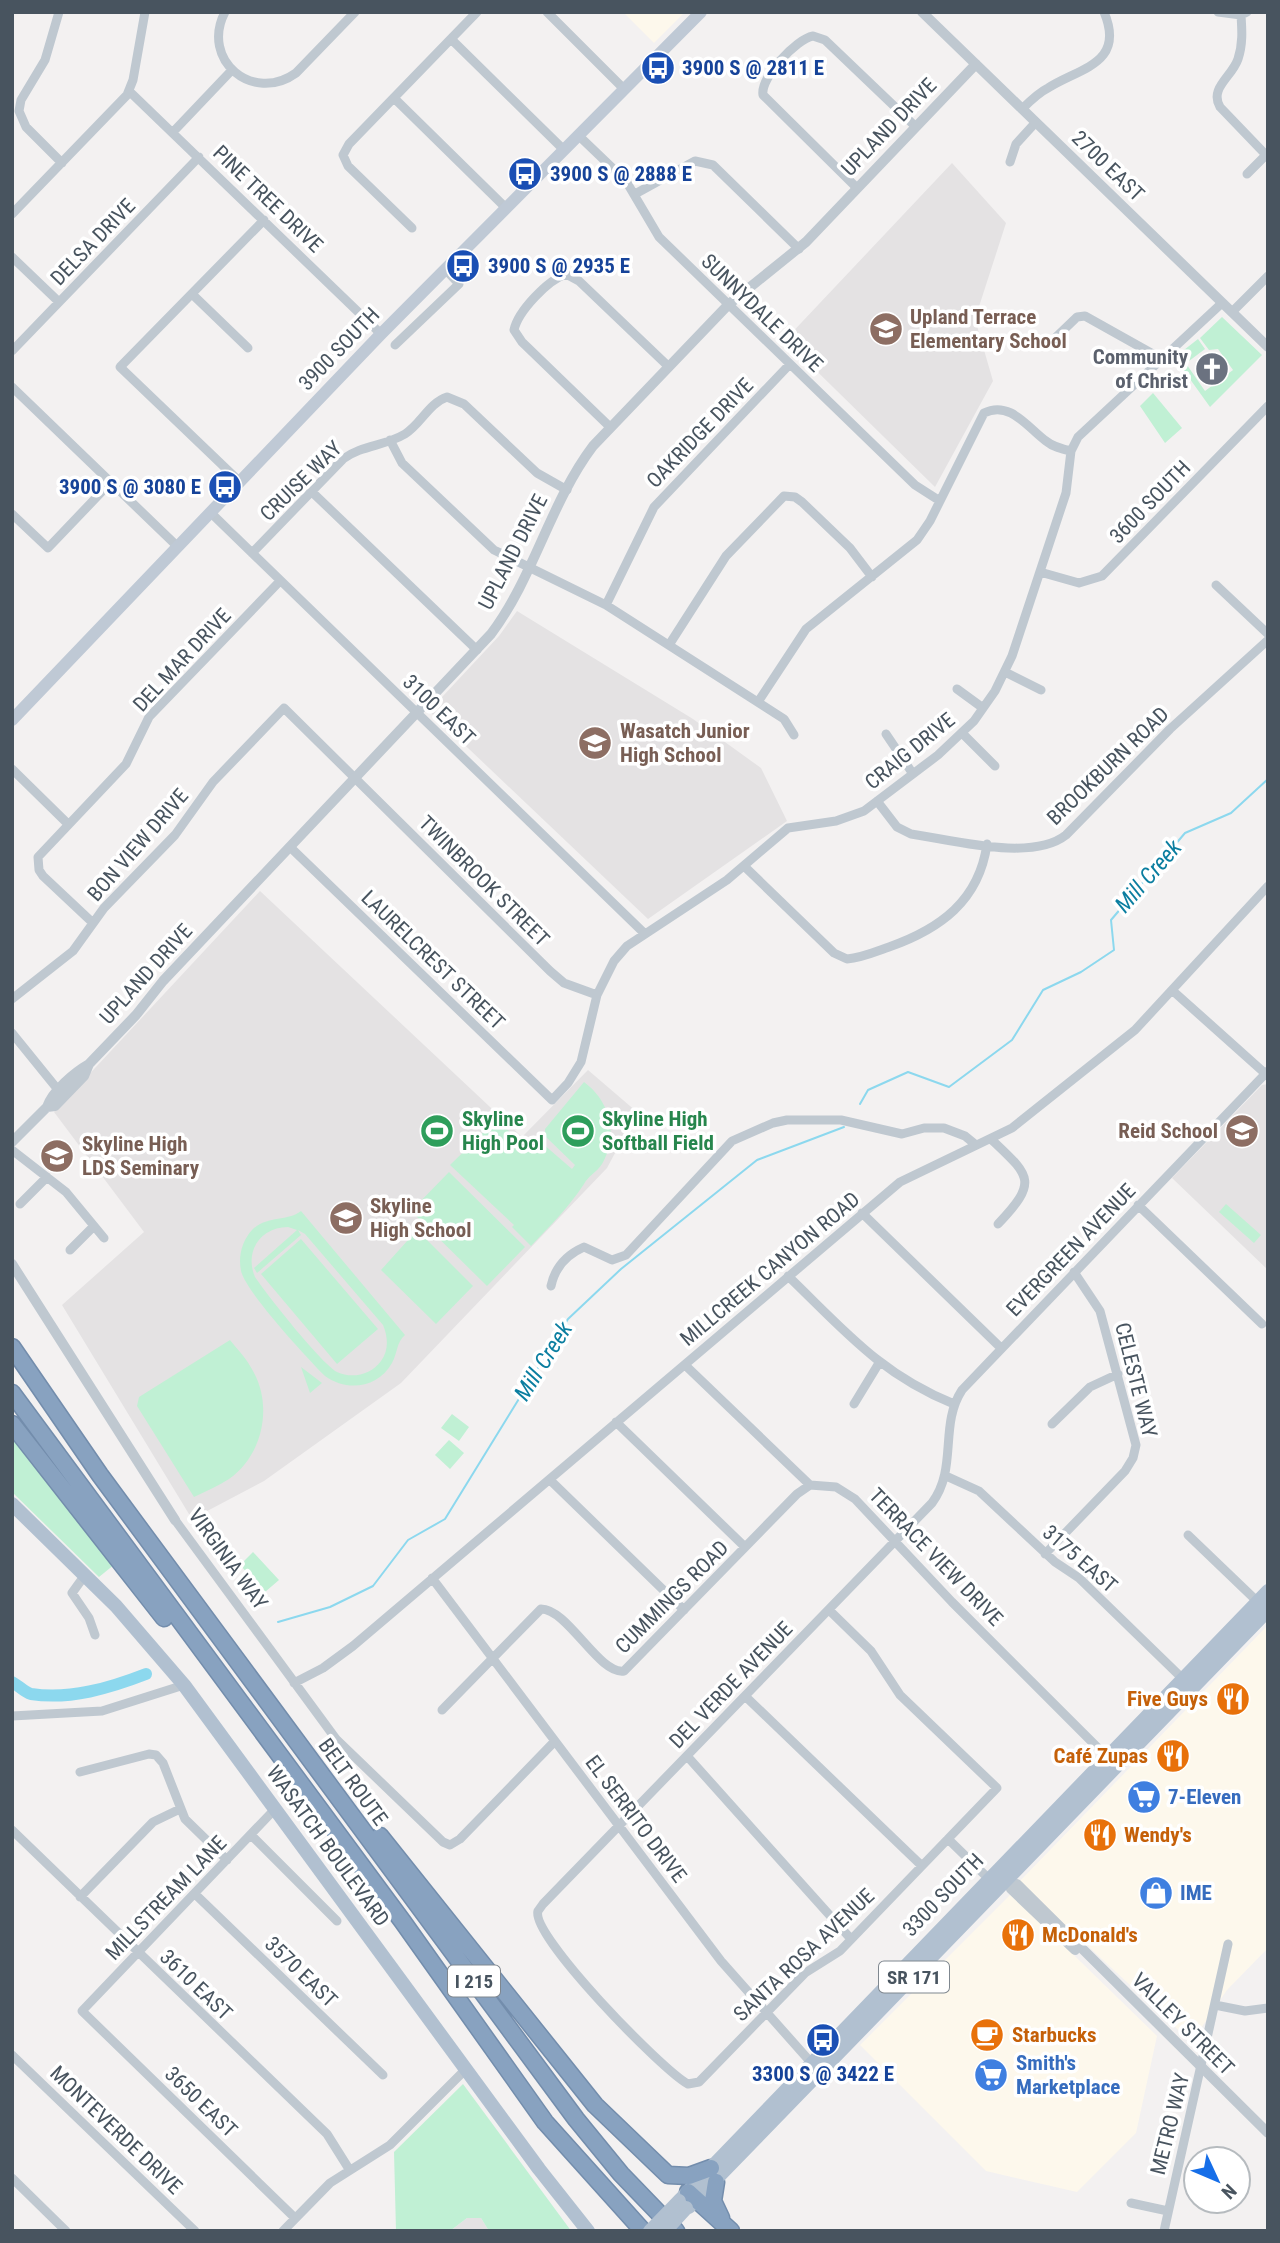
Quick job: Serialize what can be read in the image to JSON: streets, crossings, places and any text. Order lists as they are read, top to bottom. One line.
{"streets":{"highway":["BELT ROUTE","I 215"],"main road":["3900 SOUTH","WASATCH BOULEVARD","3300 SOUTH","SR 171"],"street":["UPLAND DRIVE","2700 EAST","PINE TREE DRIVE","DELSA DRIVE","SUNNYDALE DRIVE","OAKRIDGE DRIVE","CRUISE WAY","3600 SOUTH","DEL MAR DRIVE","3100 EAST","CRAIG DRIVE","BROOKBURN ROAD","BON VIEW DRIVE","TWINBROOK STREET","LAURELCREST STREET","EVERGREEN AVENUE","MILLCREEK CANYON ROAD","CELESTE WAY","TERRACE VIEW DRIVE","VIRGINIA WAY","3175 EAST","CUMMINGS ROAD","DEL VERDE AVENUE","EL SERRITO DRIVE","MILLSTREAM LANE","SANTA ROSA AVENUE","3570 EAST","3610 EAST","VALLEY STREET","3650 EAST","METRO WAY","MONTEVERDE DRIVE"]},"crossings":[["UPLAND DRIVE","2700 EAST"],["UPLAND DRIVE","SUNNYDALE DRIVE"],["UPLAND DRIVE","CRUISE WAY"],["UPLAND DRIVE","3100 EAST"],["UPLAND DRIVE","TWINBROOK STREET"],["UPLAND DRIVE","LAURELCREST STREET"],["2700 EAST","CRAIG DRIVE"],["PINE TREE DRIVE","DELSA DRIVE"],["PINE TREE DRIVE","3900 SOUTH"],["SUNNYDALE DRIVE","3900 SOUTH"],["SUNNYDALE DRIVE","OAKRIDGE DRIVE"],["3900 SOUTH","3100 EAST"],["CRUISE WAY","3100 EAST"],["3600 SOUTH","CRAIG DRIVE"],["DEL MAR DRIVE","3100 EAST"],["DEL MAR DRIVE","BON VIEW DRIVE"],["3100 EAST","CRAIG DRIVE"],["CRAIG DRIVE","BROOKBURN ROAD"],["CRAIG DRIVE","TWINBROOK STREET"],["CRAIG DRIVE","LAURELCREST STREET"],["BON VIEW DRIVE","TWINBROOK STREET"],["EVERGREEN AVENUE","CELESTE WAY"],["EVERGREEN AVENUE","3175 EAST"],["EVERGREEN AVENUE","DEL VERDE AVENUE"],["MILLCREEK CANYON ROAD","VIRGINIA WAY"],["MILLCREEK CANYON ROAD","EL SERRITO DRIVE"],["CELESTE WAY","3175 EAST"],["TERRACE VIEW DRIVE","CUMMINGS ROAD"],["TERRACE VIEW DRIVE","DEL VERDE AVENUE"],["TERRACE VIEW DRIVE","3300 SOUTH"],["VIRGINIA WAY","EL SERRITO DRIVE"],["3175 EAST","DEL VERDE AVENUE"],["3175 EAST","3300 SOUTH"],["CUMMINGS ROAD","EL SERRITO DRIVE"],["DEL VERDE AVENUE","EL SERRITO DRIVE"],["DEL VERDE AVENUE","SANTA ROSA AVENUE"],["EL SERRITO DRIVE","3300 SOUTH"],["EL SERRITO DRIVE","SANTA ROSA AVENUE"],["WASATCH BOULEVARD","MILLSTREAM LANE"],["3300 SOUTH","VALLEY STREET"],["MILLSTREAM LANE","3570 EAST"],["MILLSTREAM LANE","3610 EAST"],["MILLSTREAM LANE","3650 EAST"],["VALLEY STREET","METRO WAY"]],"water":["Mill Creek"],"places":{"bus stop":["3900 S @ 2811 E","3900 S @ 2888 E","3900 S @ 2935 E","3900 S @ 3080 E","3300 S @ 3422 E"],"school or university":["Upland Terrace Elementary School","Wasatch Junior High School","Reid School","Skyline High LDS Seminary","Skyline High School"],"church":["Community of Christ"],"sports":["Skyline High Pool","Skyline High Softball Field"],"restaurant":["Five Guys","Café Zupas","Wendy's","McDonald's"],"supermarket":["7-Eleven","Smith's Marketplace"],"shop":["IME"],"cafe":["Starbucks"]},"north":"bottom right"}
